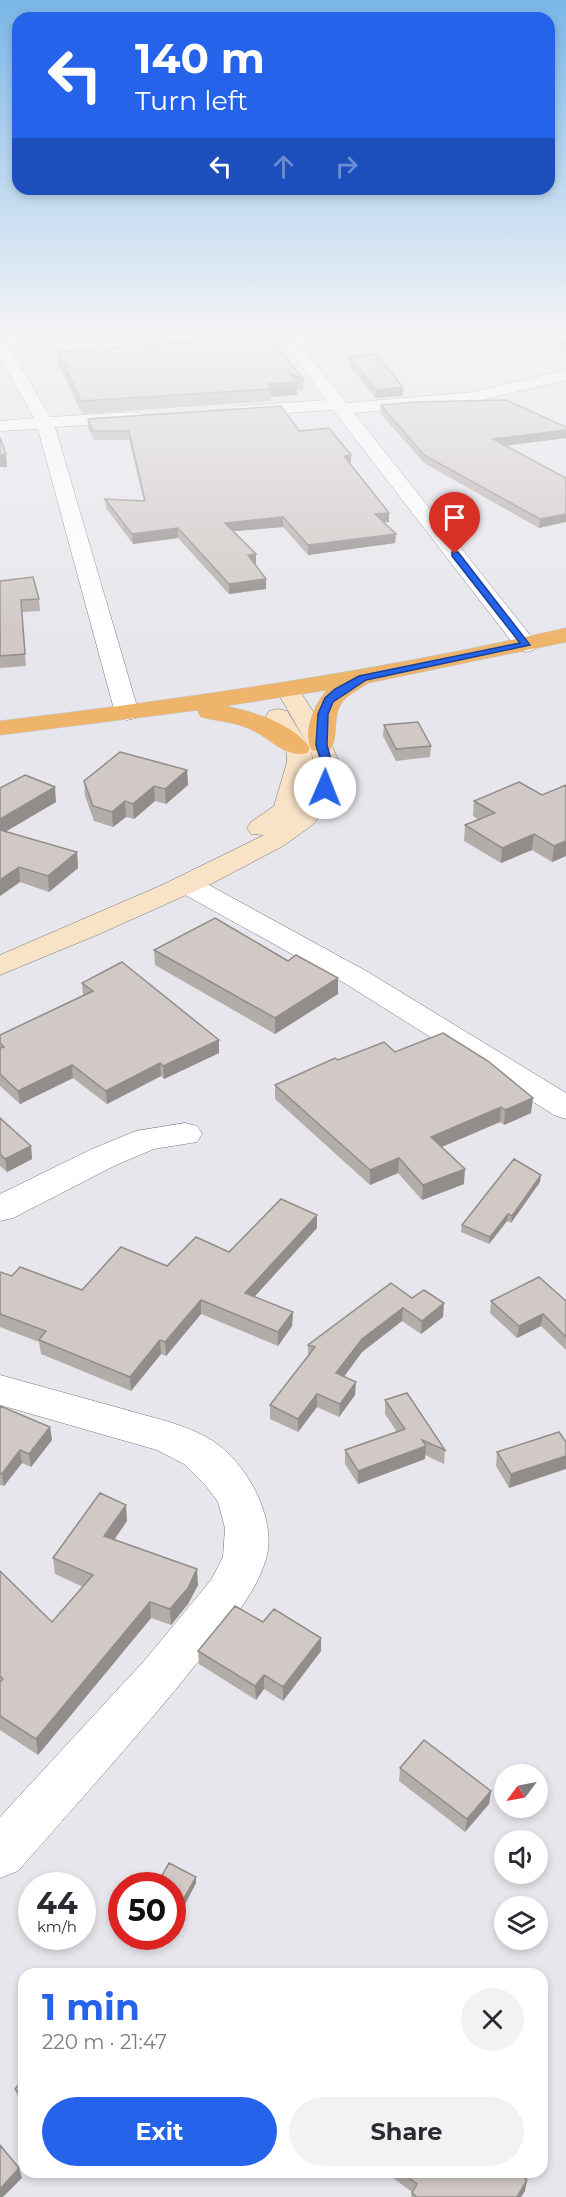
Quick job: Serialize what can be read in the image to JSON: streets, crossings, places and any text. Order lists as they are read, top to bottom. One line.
{"north":"bottom left","page":{"turn":["140 m","Turn left"],"speed":"44 km/h","limit":"50","heading":["1 min","220 m · 21:47"],"buttons":["Exit","Share"]}}
